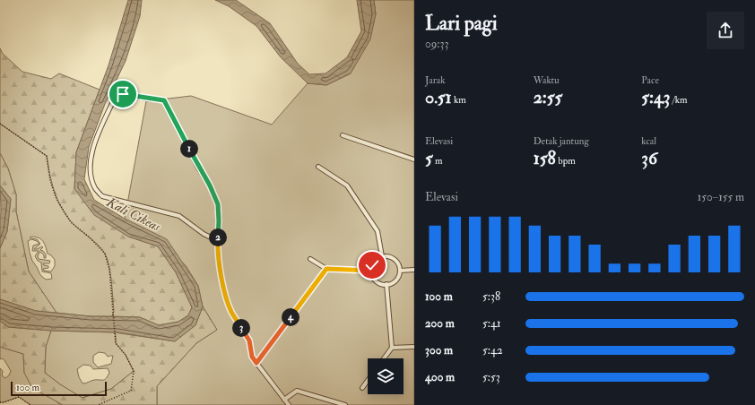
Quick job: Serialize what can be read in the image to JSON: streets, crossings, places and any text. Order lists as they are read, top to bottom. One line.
{"water":["Kali Cikeas"],"scale_bar":"100 m","page":{"heading":["Lari pagi","09:33"],"stats":[["Jarak","0.51 km"],["Waktu","2:55"],["Pace","5:43 /km"],["Elevasi","5 m"],["Detak jantung","158 bpm"],["kcal","36"]],"pins":["1","2","4","3"],"chart":["Elevasi","150–155 m"],"list":[{"name":"100 m","note":"5:38"},{"name":"200 m","note":"5:41"},{"name":"300 m","note":"5:42"},{"name":"400 m","note":"5:53"}],"scale":"100 m"}}
